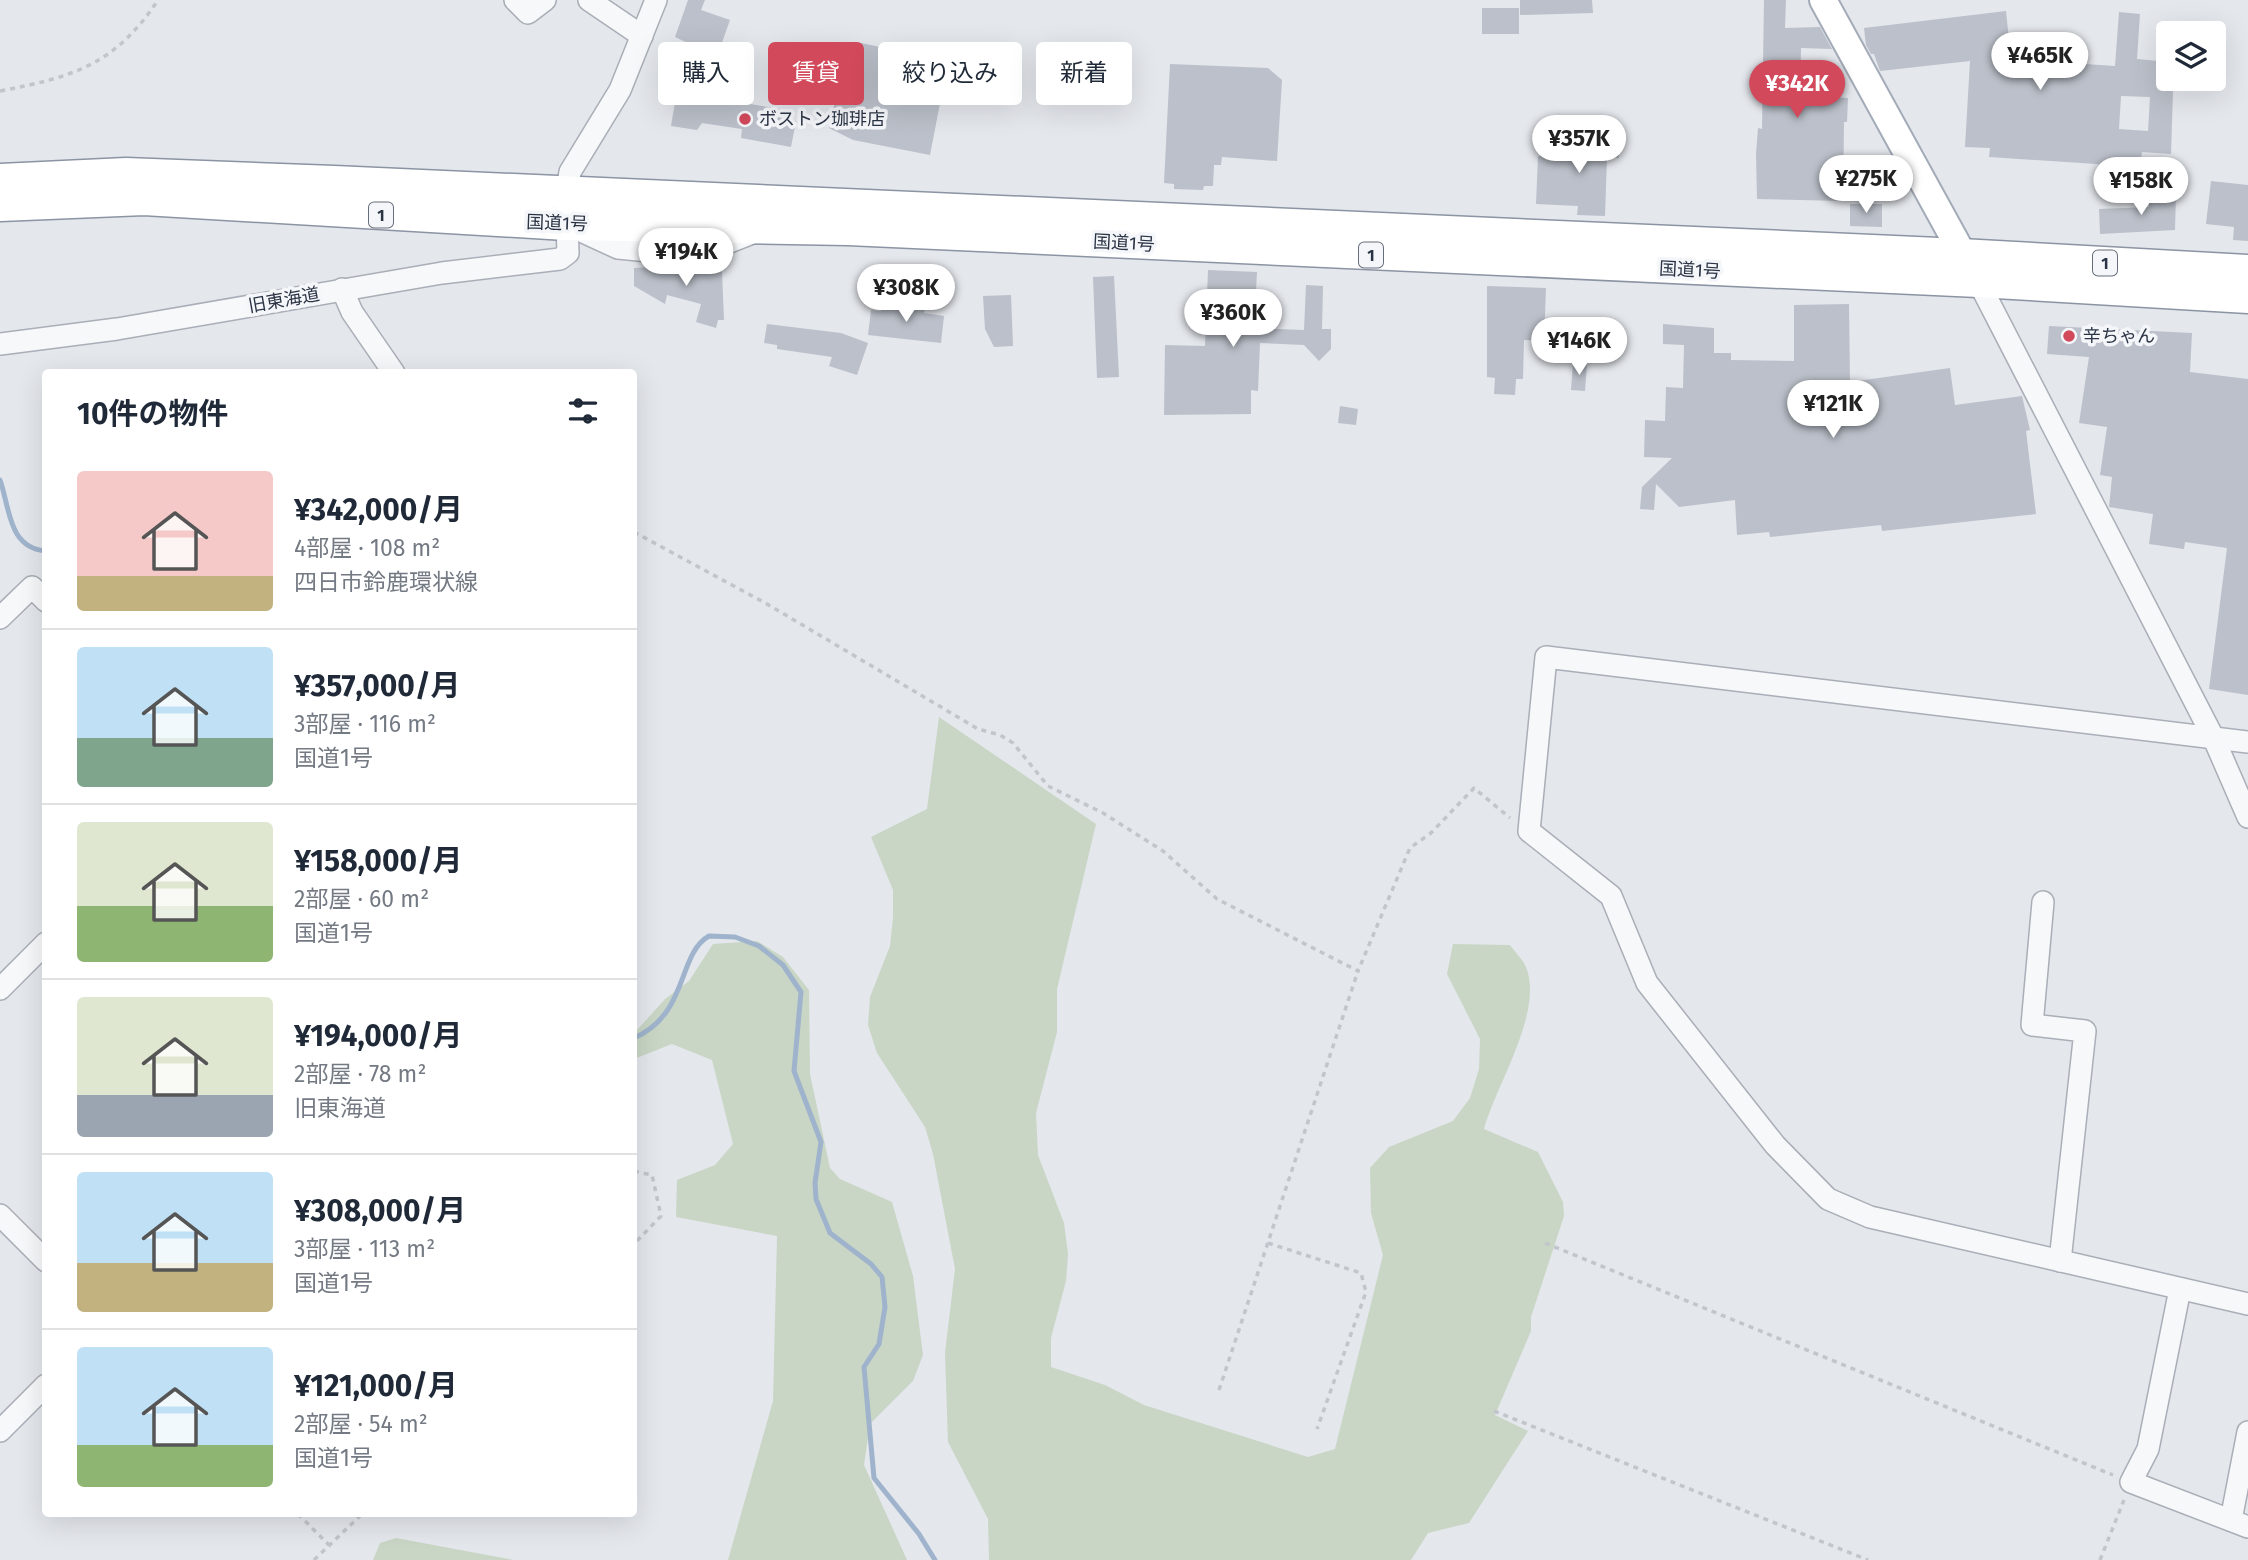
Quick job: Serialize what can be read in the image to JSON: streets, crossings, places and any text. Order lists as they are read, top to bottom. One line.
{"streets":{"highway":["1","国道1号"],"street":["旧東海道"]},"crossings":[["国道1号","旧東海道"]],"places":["ボストン珈琲店","辛ちゃん"],"page":{"price":["¥465K","¥342K","¥357K","¥275K","¥158K","¥194K","¥308K","¥360K","¥146K","¥121K"],"chip":["購入","賃貸","絞り込み","新着"],"heading":"10件の物件","list":[{"name":"¥342,000/月","note":"4部屋 · 108 m² · 四日市鈴鹿環状線"},{"name":"¥357,000/月","note":"3部屋 · 116 m² · 国道1号"},{"name":"¥158,000/月","note":"2部屋 · 60 m² · 国道1号"},{"name":"¥194,000/月","note":"2部屋 · 78 m² · 旧東海道"},{"name":"¥308,000/月","note":"3部屋 · 113 m² · 国道1号"},{"name":"¥121,000/月","note":"2部屋 · 54 m² · 国道1号"}]}}
